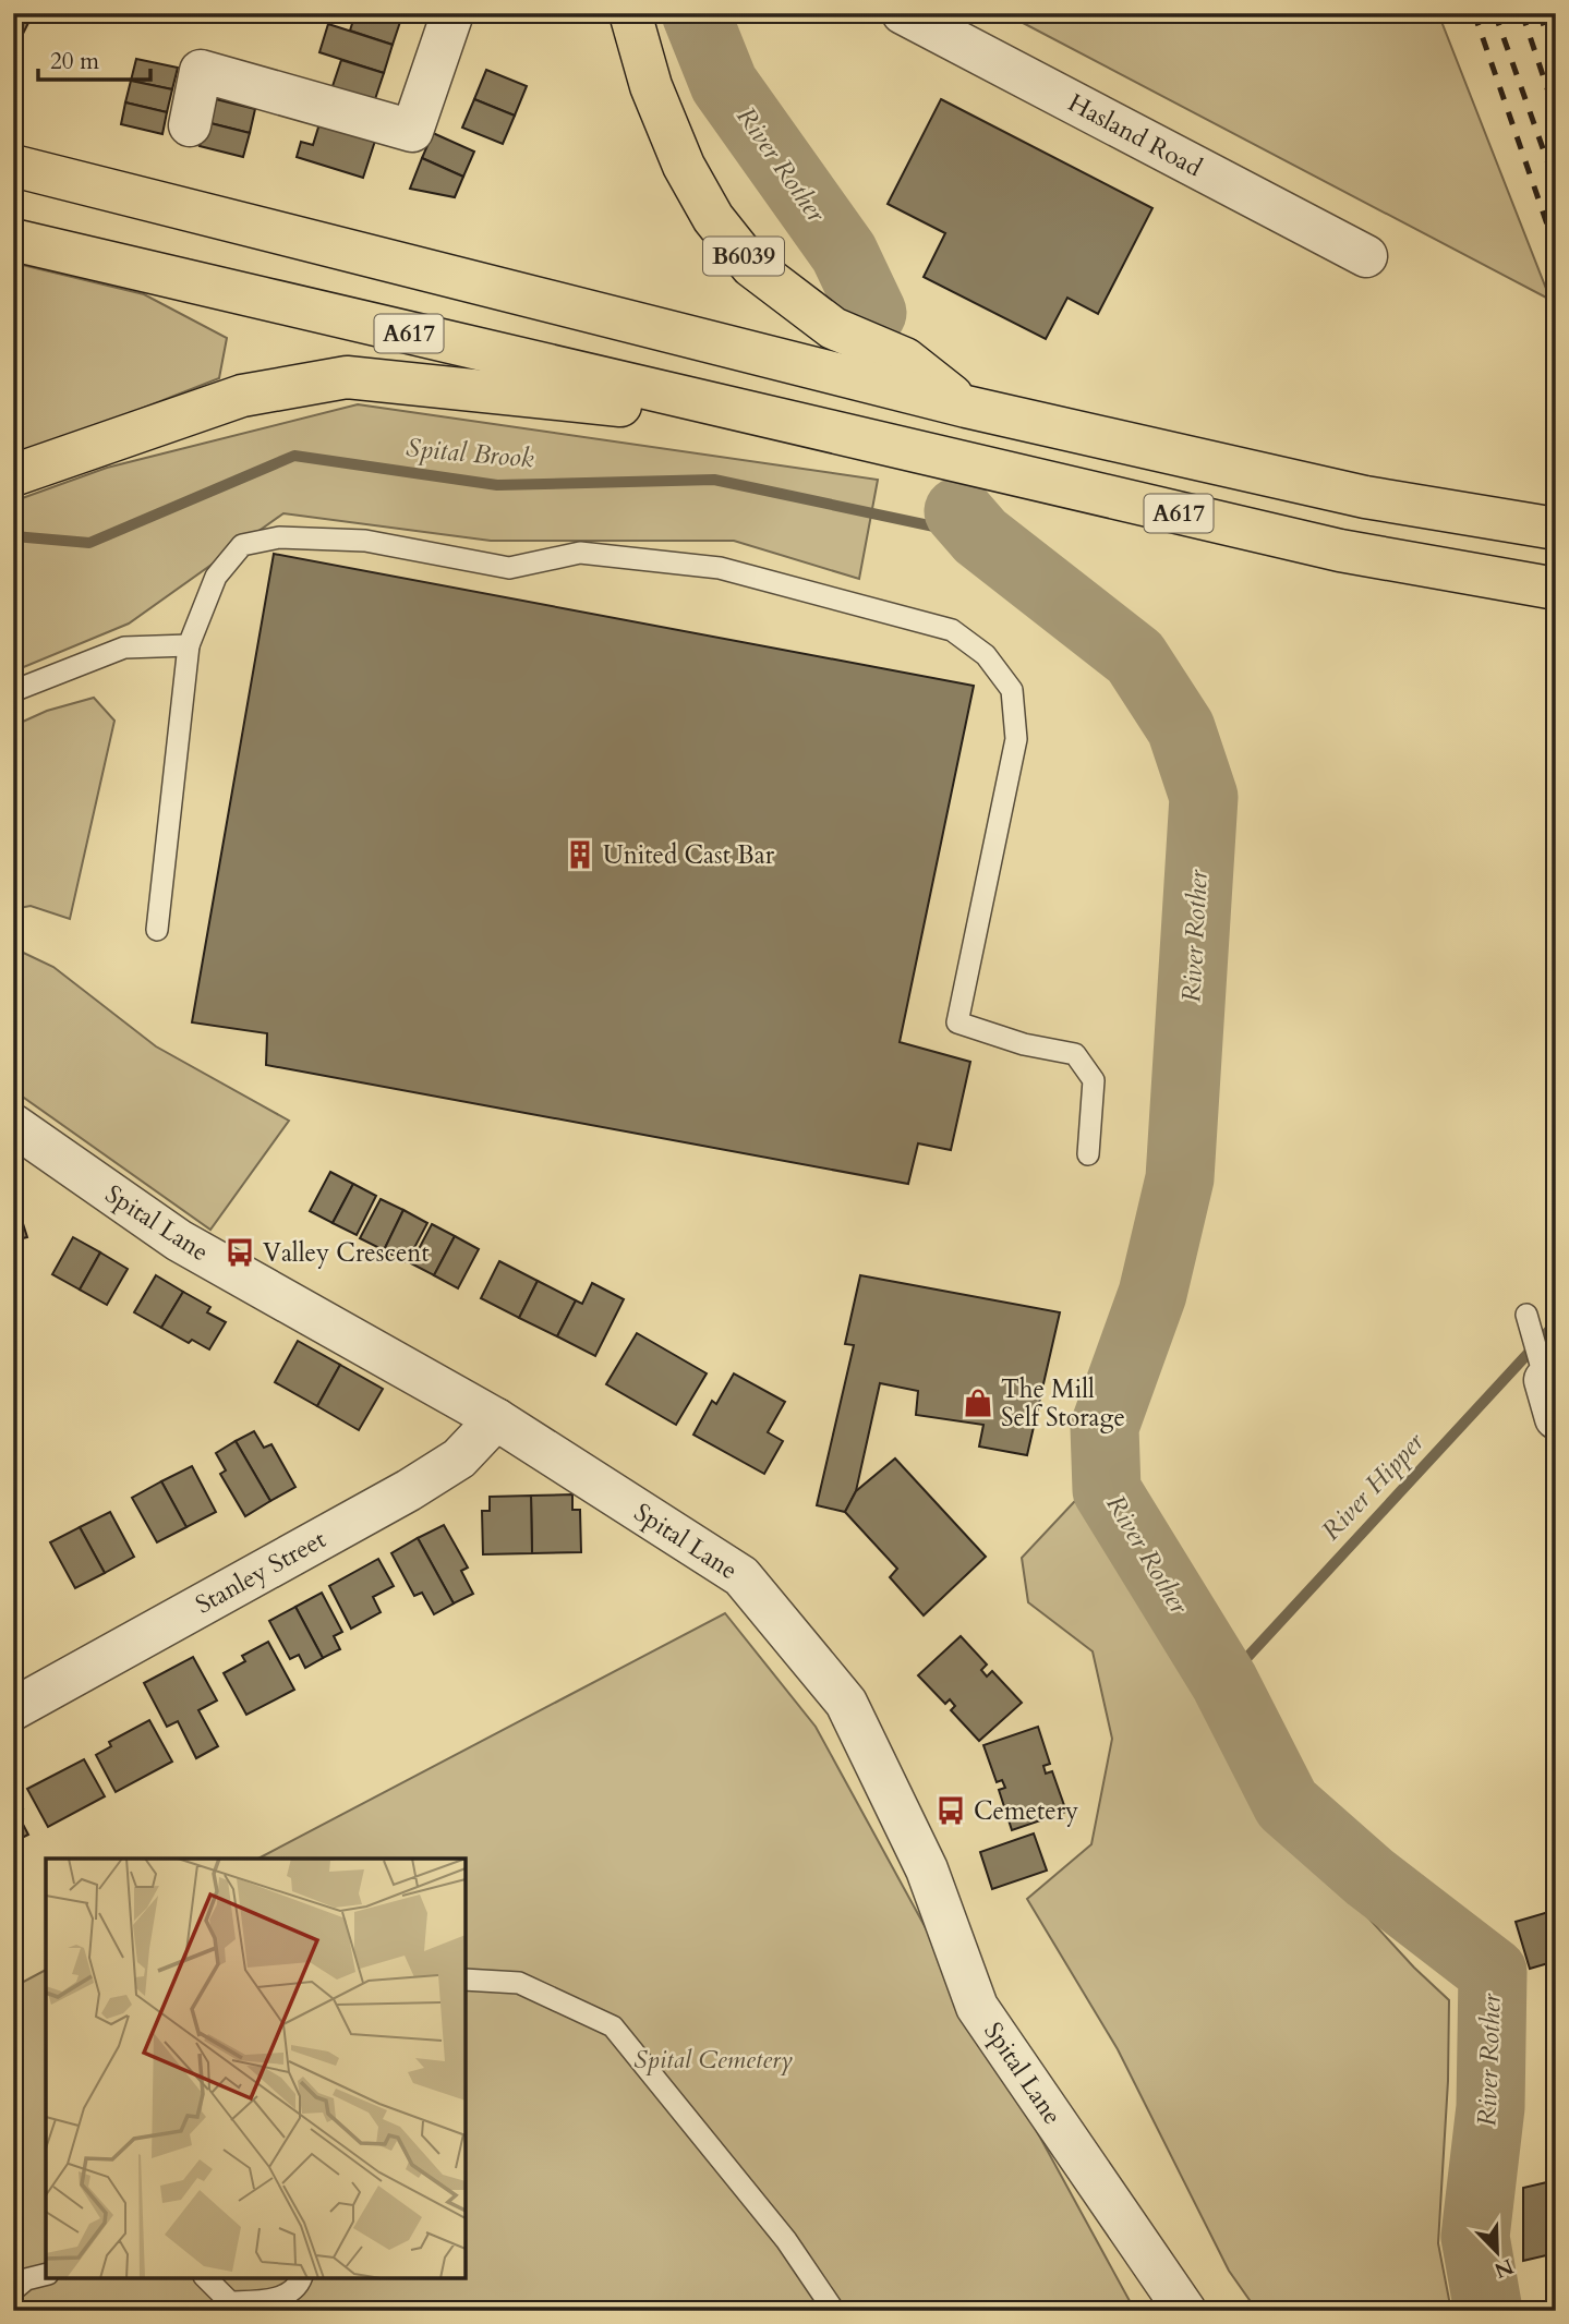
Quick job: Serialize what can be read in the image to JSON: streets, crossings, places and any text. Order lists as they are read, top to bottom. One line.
{"streets":{"highway":["B6039","A617"],"street":["Hasland Road","Spital Lane","Stanley Street"]},"crossings":[["B6039","A617"],["Spital Lane","Stanley Street"]],"water":["River Rother","Spital Brook","River Hipper"],"parks":["Spital Cemetery"],"places":{"building":["United Cast Bar"],"bus stop":["Valley Crescent","Cemetery"],"shop":["The Mill Self Storage"]},"scale_bar":"20 m","north":"bottom right"}
